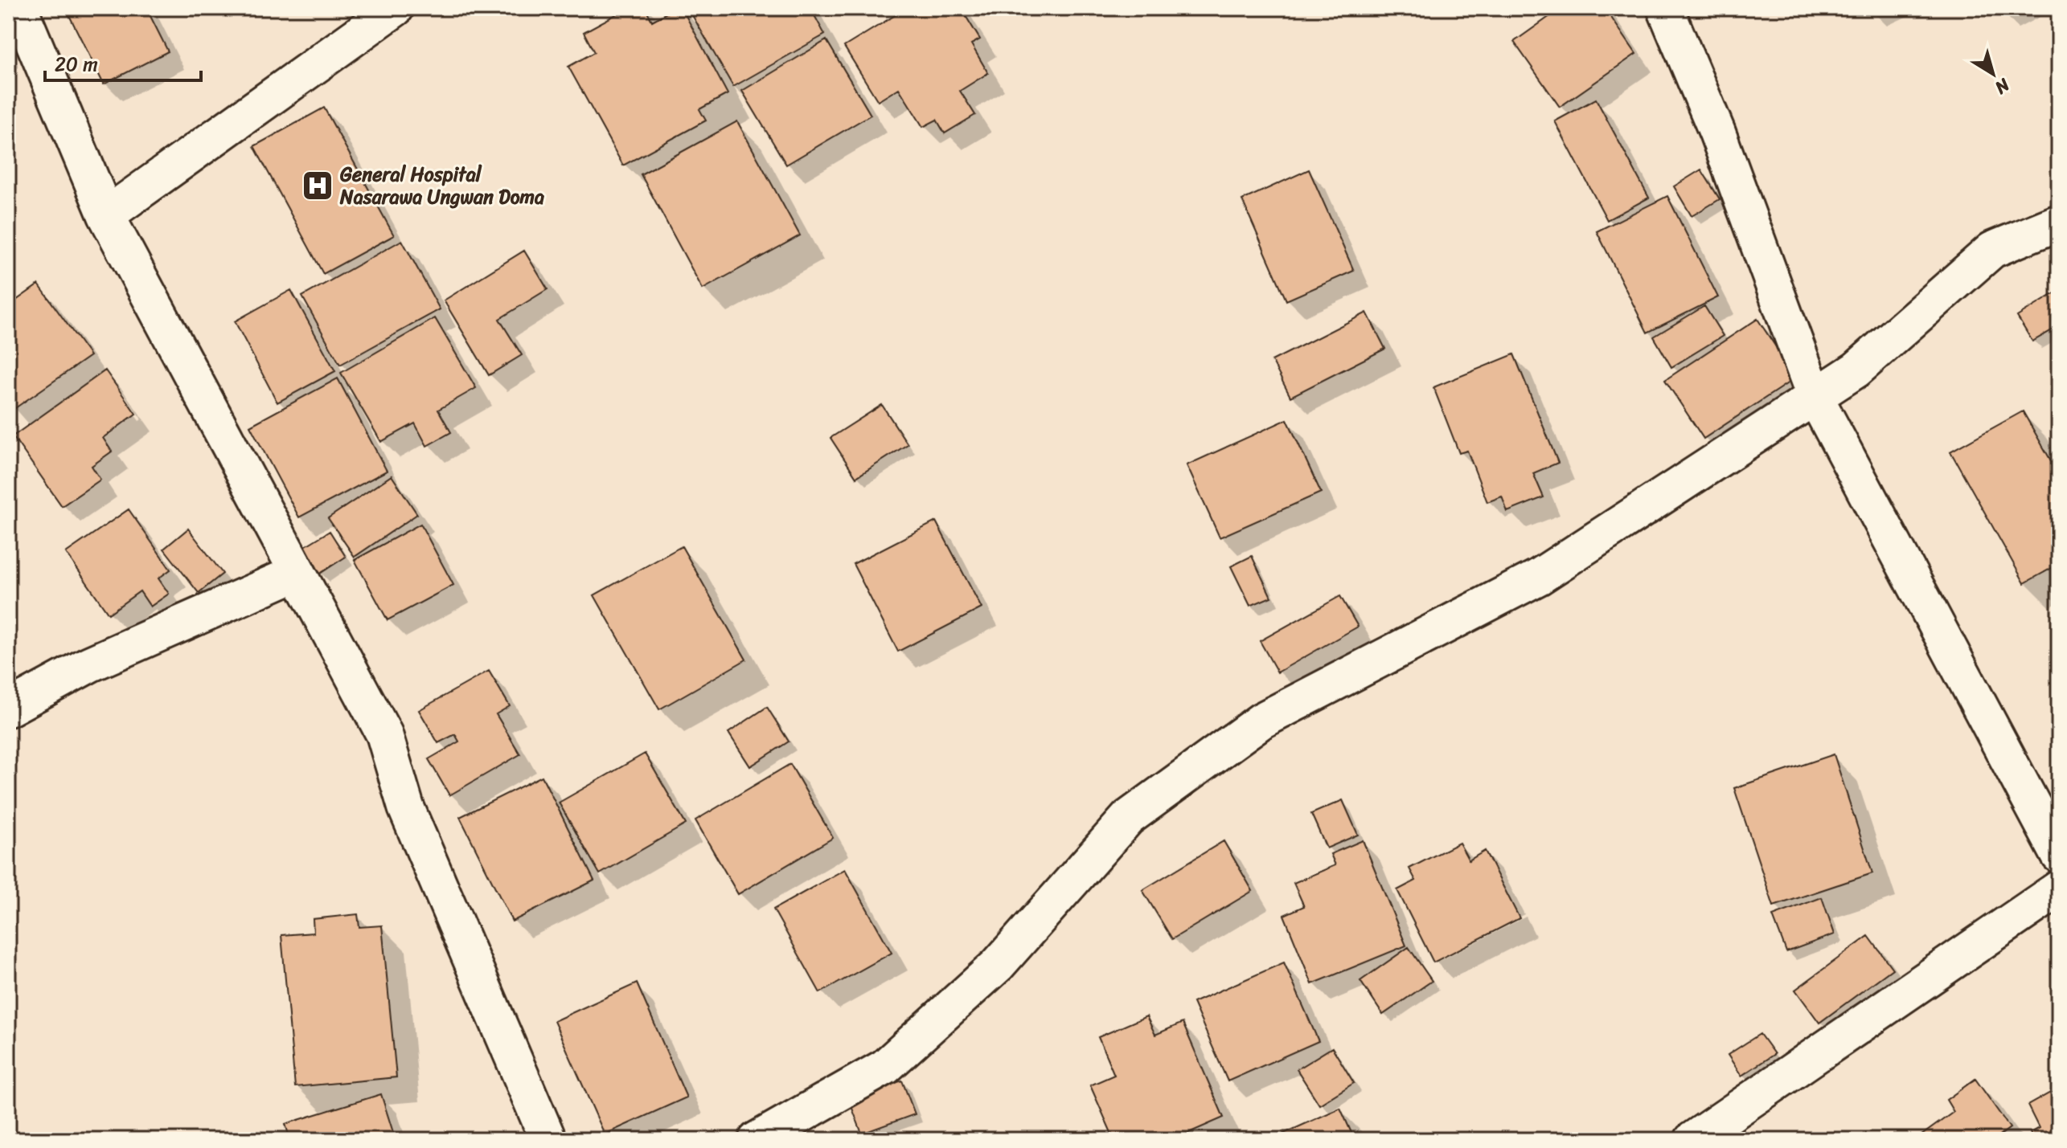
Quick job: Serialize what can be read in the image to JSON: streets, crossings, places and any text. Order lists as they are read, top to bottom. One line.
{"places":{"hospital":["General Hospital Nasarawa Ungwan Doma"]},"scale_bar":"20 m","north":"bottom right"}
